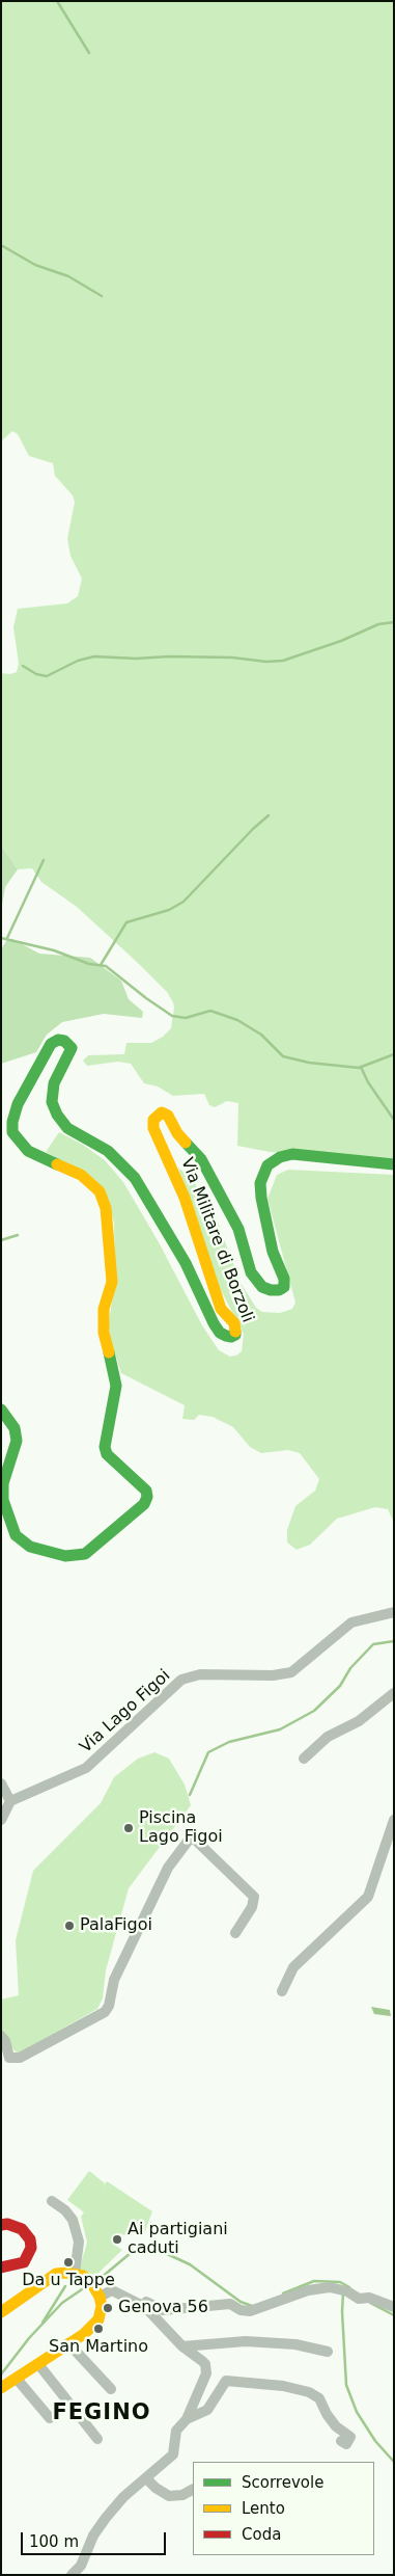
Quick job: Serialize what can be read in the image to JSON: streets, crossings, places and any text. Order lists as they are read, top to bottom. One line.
{"streets":{"street":["Via Militare di Borzoli","Via Lago Figoi"]},"districts":["FEGINO"],"places":["Piscina Lago Figoi","PalaFigoi","Ai partigiani caduti","Da u Tappe","Genova 56","San Martino"],"legend":["Scorrevole","Lento","Coda"],"scale_bar":"100 m"}
